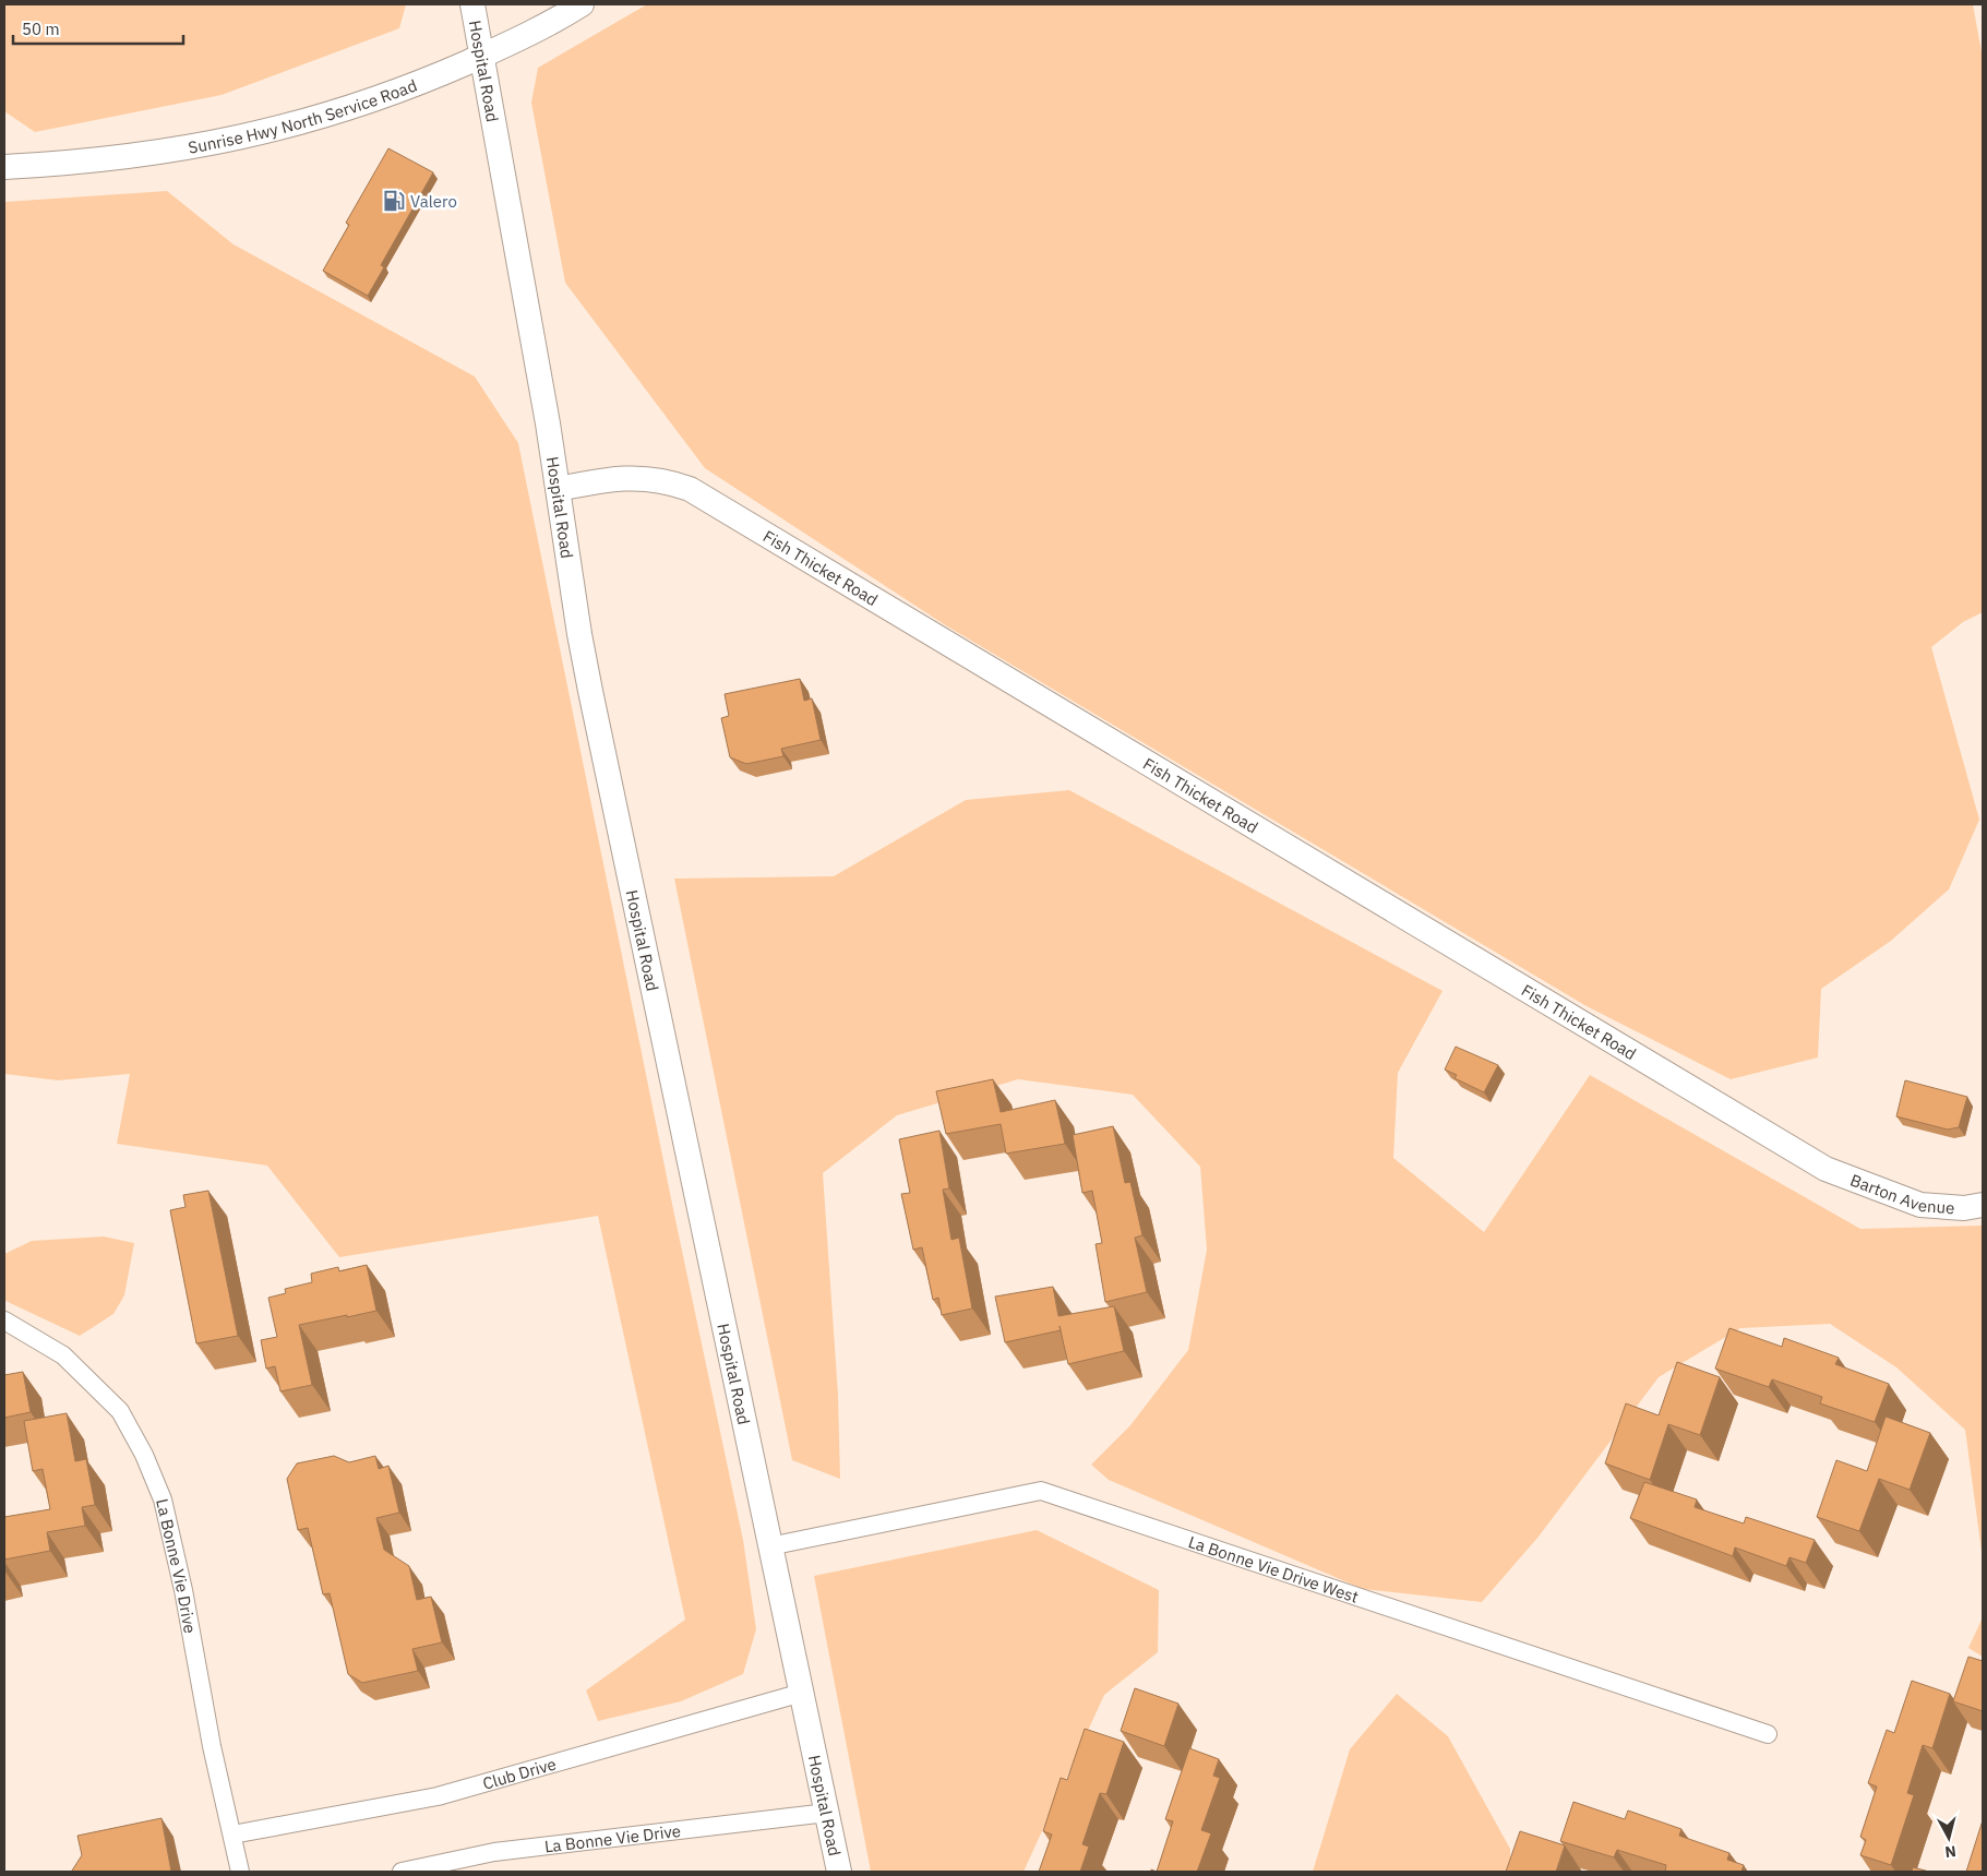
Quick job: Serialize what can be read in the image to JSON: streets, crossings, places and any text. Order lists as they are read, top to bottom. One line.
{"streets":{"street":["Hospital Road","Sunrise Hwy North Service Road","Fish Thicket Road","Barton Avenue","La Bonne Vie Drive","La Bonne Vie Drive West","Club Drive"]},"crossings":[["Hospital Road","Sunrise Hwy North Service Road"],["Hospital Road","Fish Thicket Road"],["Hospital Road","La Bonne Vie Drive"],["Hospital Road","La Bonne Vie Drive West"],["Hospital Road","Club Drive"],["Fish Thicket Road","Barton Avenue"],["La Bonne Vie Drive","Club Drive"]],"places":{"fuel station":["Valero"]},"scale_bar":"50 m","north":"bottom"}
